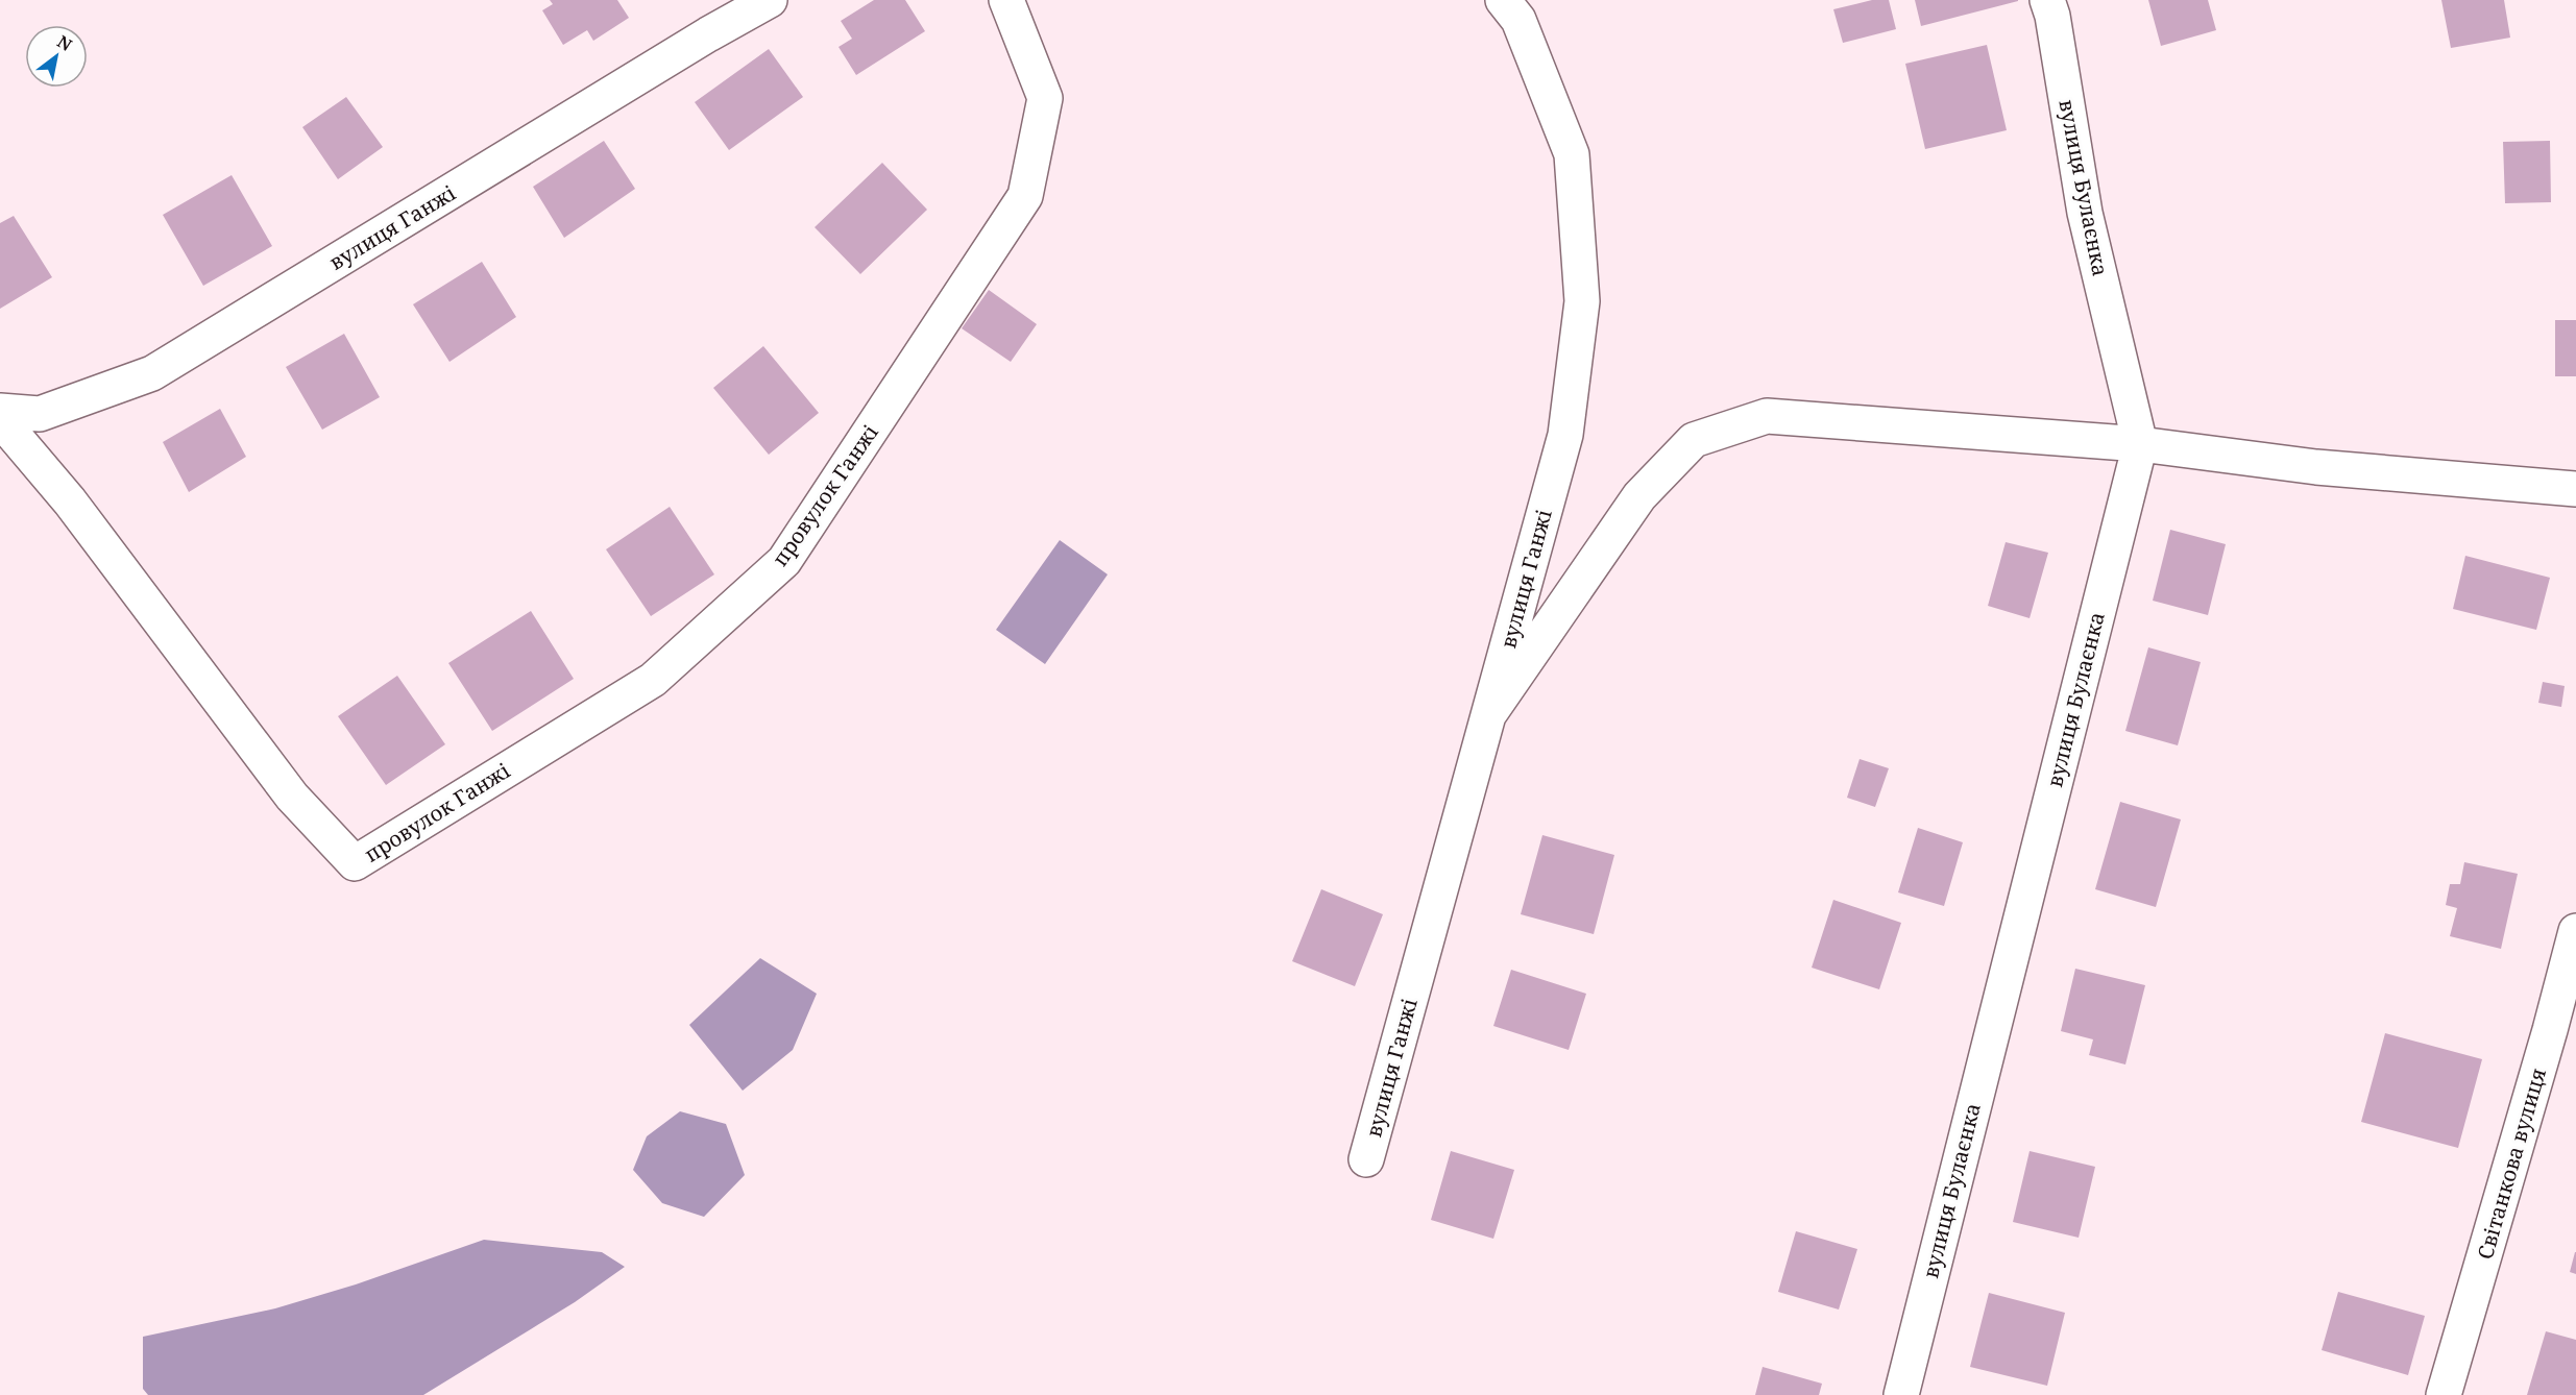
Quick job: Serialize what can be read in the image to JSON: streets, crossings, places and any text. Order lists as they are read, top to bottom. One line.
{"streets":{"street":["вулиця Булаєнка","вулиця Ганжі","провулок Ганжі","Світанкова вулиця"]},"north":"top right"}
